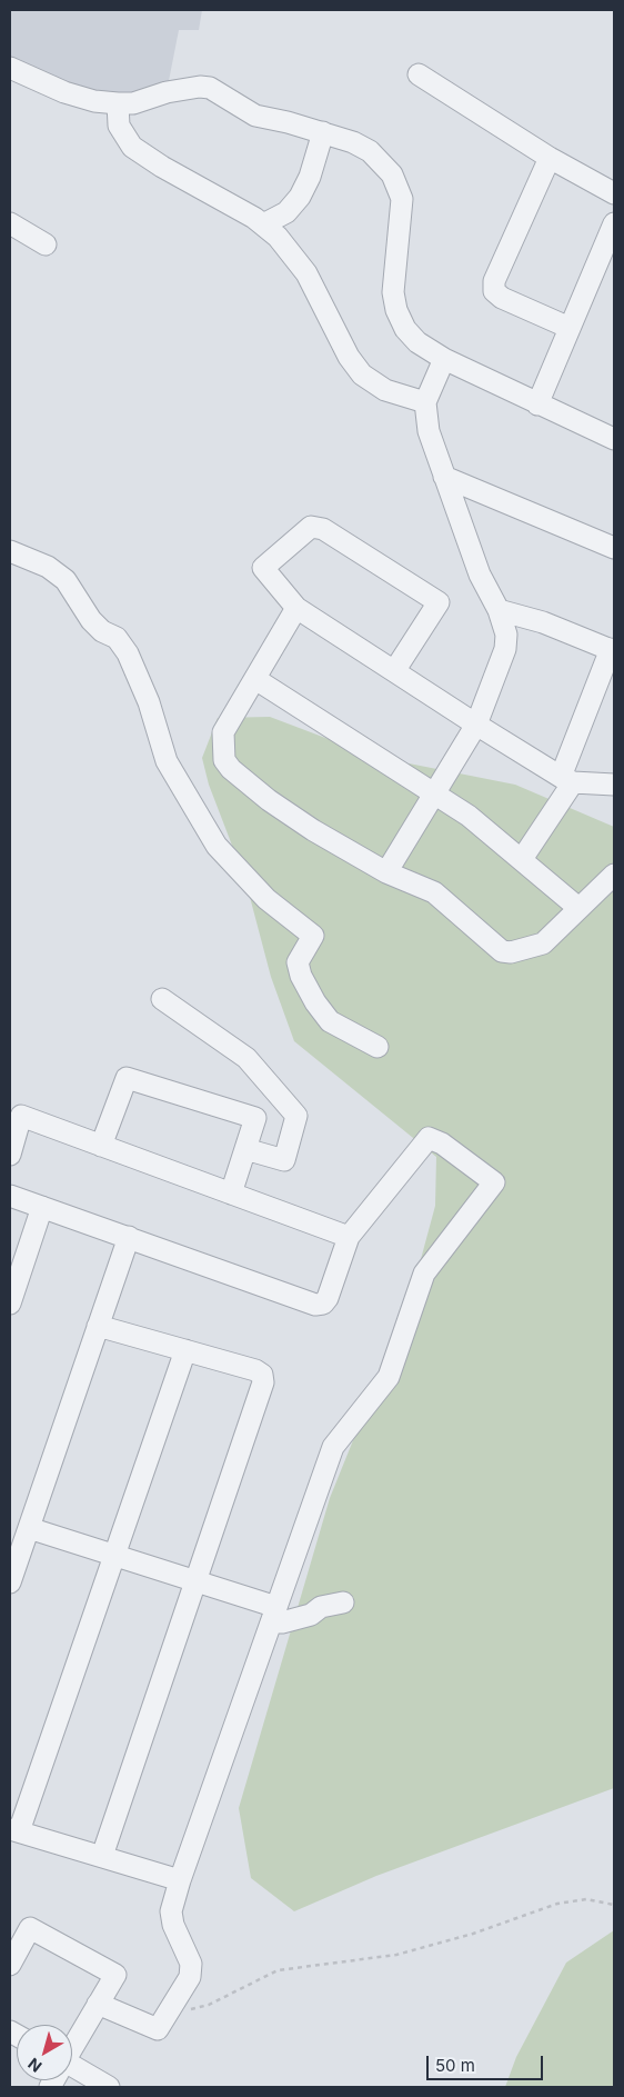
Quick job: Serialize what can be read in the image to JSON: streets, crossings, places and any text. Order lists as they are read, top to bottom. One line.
{"scale_bar":"50 m","north":"bottom left"}
